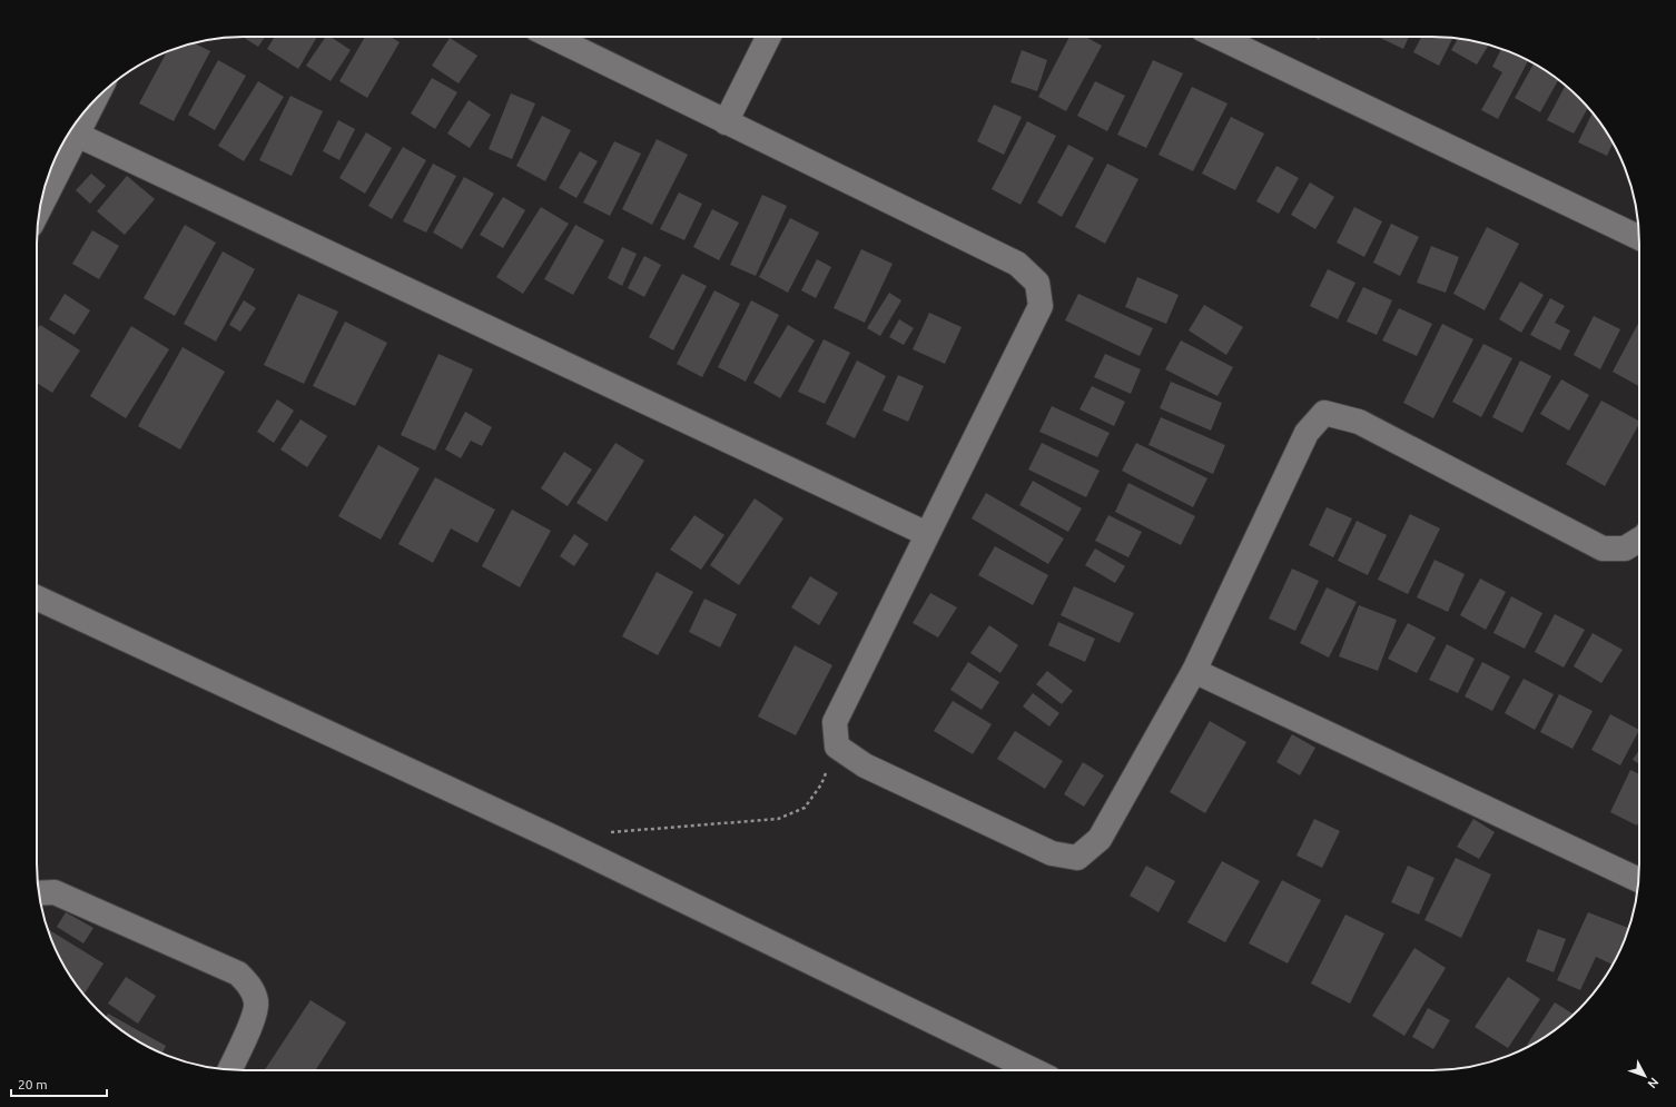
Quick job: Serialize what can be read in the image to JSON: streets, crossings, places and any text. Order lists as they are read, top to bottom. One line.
{"scale_bar":"20 m","north":"bottom right"}
